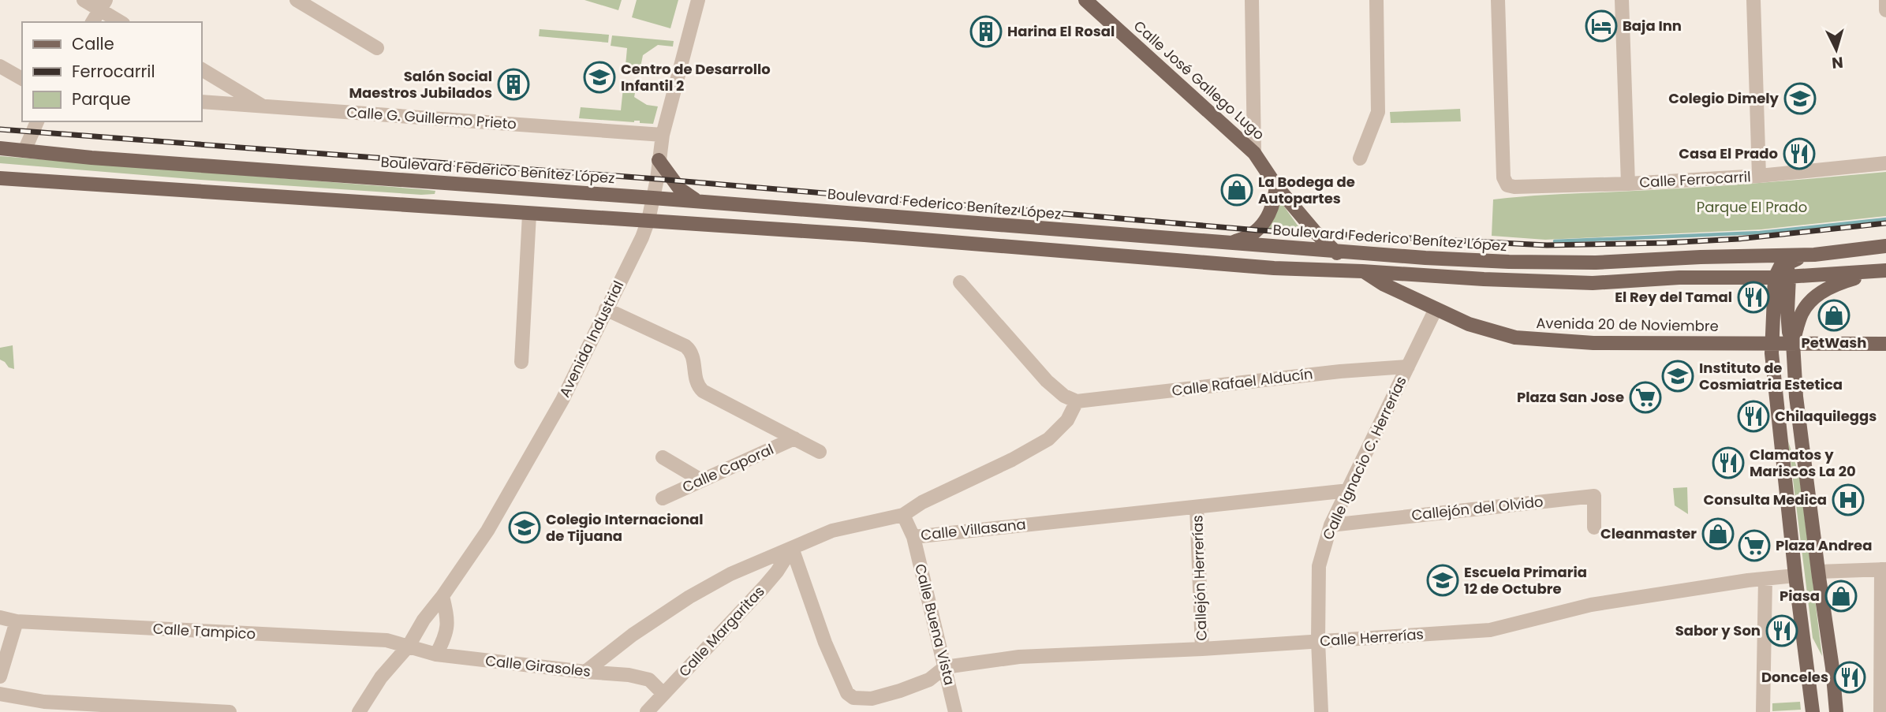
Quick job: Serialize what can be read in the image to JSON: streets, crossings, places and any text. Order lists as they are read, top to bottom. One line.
{"streets":{"main road":["Calle José Gallego Lugo","Boulevard Federico Benítez López","Avenida 20 de Noviembre"],"street":["Calle G. Guillermo Prieto","Calle Ferrocarril","Avenida Industrial","Calle Rafael Alducín","Calle Ignacio C. Herrerías","Calle Caporal","Callejón del Olvido","Calle Villasana","Callejón Herrerías","Calle Buena Vista","Calle Tampico","Calle Margaritas","Calle Herrerías","Calle Girasoles"]},"crossings":[["Calle José Gallego Lugo","Boulevard Federico Benítez López"],["Calle José Gallego Lugo","Avenida 20 de Noviembre"],["Calle G. Guillermo Prieto","Avenida Industrial"],["Boulevard Federico Benítez López","Avenida Industrial"],["Avenida 20 de Noviembre","Calle Ignacio C. Herrerías"],["Avenida Industrial","Calle Tampico"],["Avenida Industrial","Calle Girasoles"],["Calle Rafael Alducín","Calle Ignacio C. Herrerías"],["Calle Ignacio C. Herrerías","Callejón del Olvido"],["Calle Ignacio C. Herrerías","Calle Villasana"],["Calle Ignacio C. Herrerías","Calle Herrerías"],["Calle Villasana","Callejón Herrerías"],["Calle Villasana","Calle Buena Vista"],["Callejón Herrerías","Calle Herrerías"],["Calle Buena Vista","Calle Herrerías"],["Calle Tampico","Calle Girasoles"],["Calle Margaritas","Calle Girasoles"]],"parks":["Parque El Prado"],"places":{"hotel":["Baja Inn"],"building":["Harina El Rosal","Salón Social Maestros Jubilados"],"school or university":["Centro de Desarrollo Infantil 2","Colegio Dimely","Instituto de Cosmiatria Estetica","Colegio Internacional de Tijuana","Escuela Primaria 12 de Octubre"],"restaurant":["Casa El Prado","El Rey del Tamal","Chilaquileggs","Clamatos y Mariscos La 20","Sabor y Son","Donceles"],"shop":["La Bodega de Autopartes","PetWash","Cleanmaster","Piasa"],"supermarket":["Plaza San Jose","Plaza Andrea"],"hospital":["Consulta Medica"]},"legend":["Calle","Ferrocarril","Parque"],"north":"bottom"}
